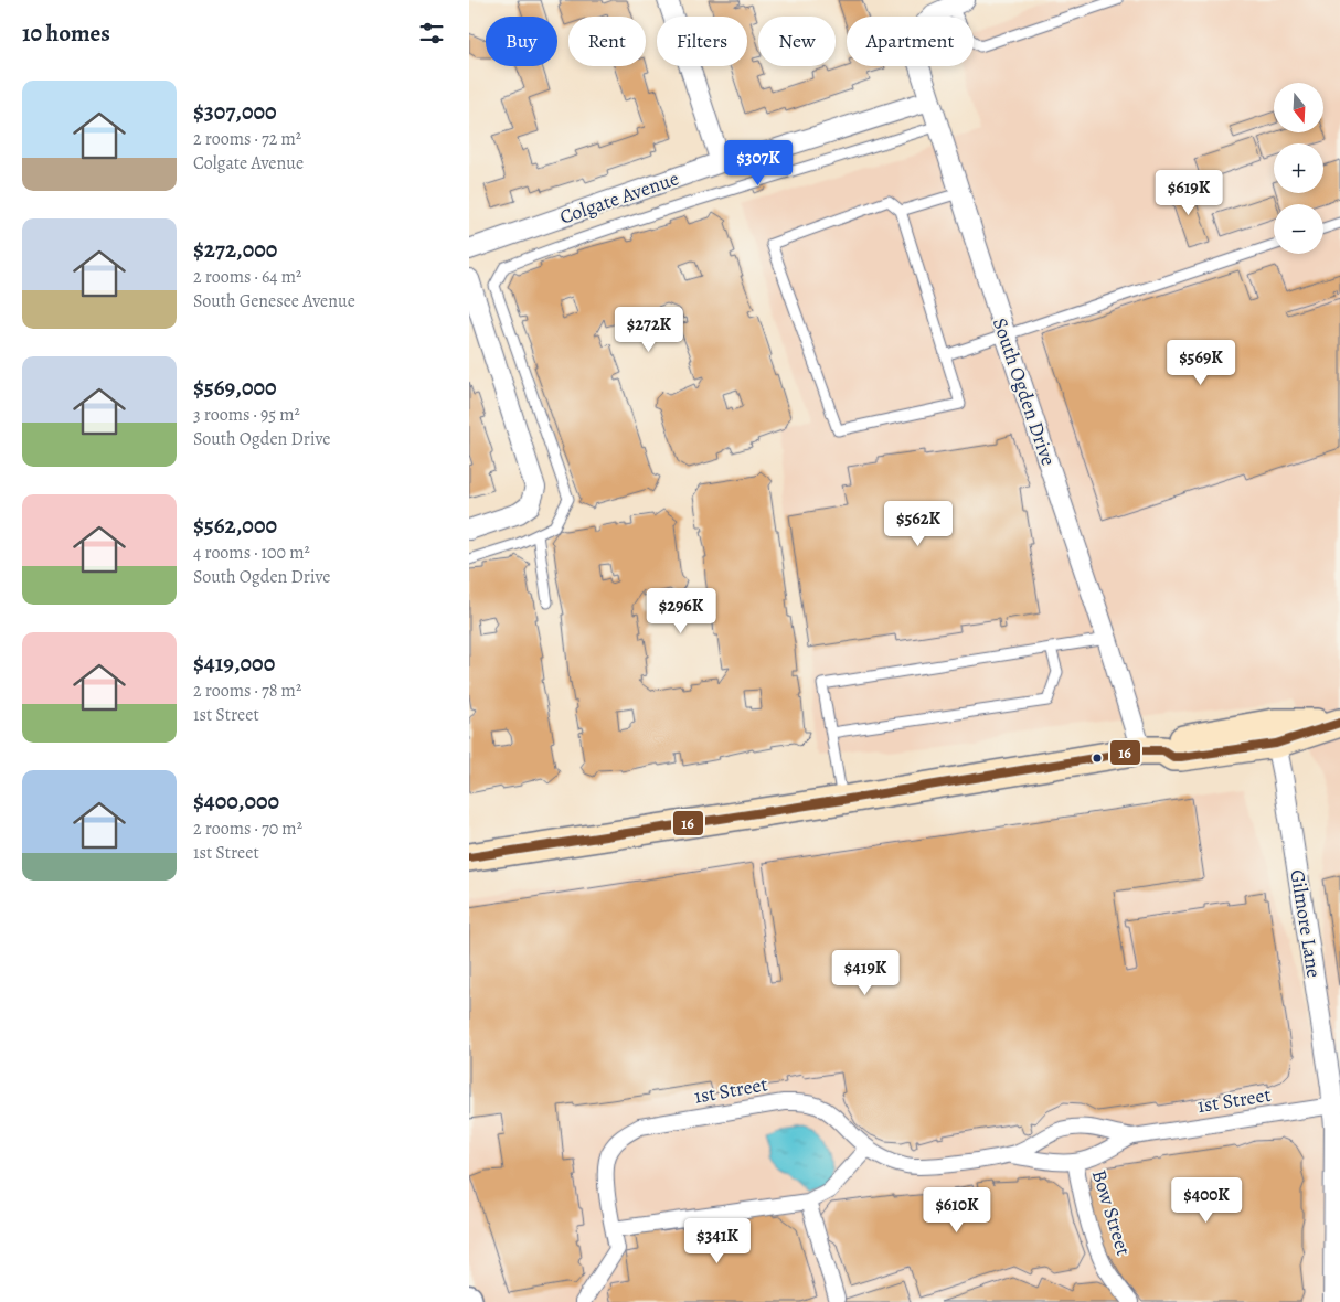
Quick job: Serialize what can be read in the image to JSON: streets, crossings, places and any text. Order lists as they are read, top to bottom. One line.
{"streets":{"street":["Colgate Avenue","South Ogden Drive","Gilmore Lane","1st Street","Bow Street"]},"crossings":[["Colgate Avenue","South Ogden Drive"],["Gilmore Lane","1st Street"],["1st Street","Bow Street"]],"lines":["transit line 16"],"north":"bottom","page":{"heading":"10 homes","chip":["Buy","Rent","Filters","New","Apartment"],"list":[{"name":"$307,000","note":"2 rooms · 72 m² · Colgate Avenue"},{"name":"$272,000","note":"2 rooms · 64 m² · South Genesee Avenue"},{"name":"$569,000","note":"3 rooms · 95 m² · South Ogden Drive"},{"name":"$562,000","note":"4 rooms · 100 m² · South Ogden Drive"},{"name":"$419,000","note":"2 rooms · 78 m² · 1st Street"},{"name":"$400,000","note":"2 rooms · 70 m² · 1st Street"}],"map_buttons":["+","−"],"price":["$307K","$619K","$272K","$569K","$562K","$296K","$419K","$400K","$610K","$341K"]}}
